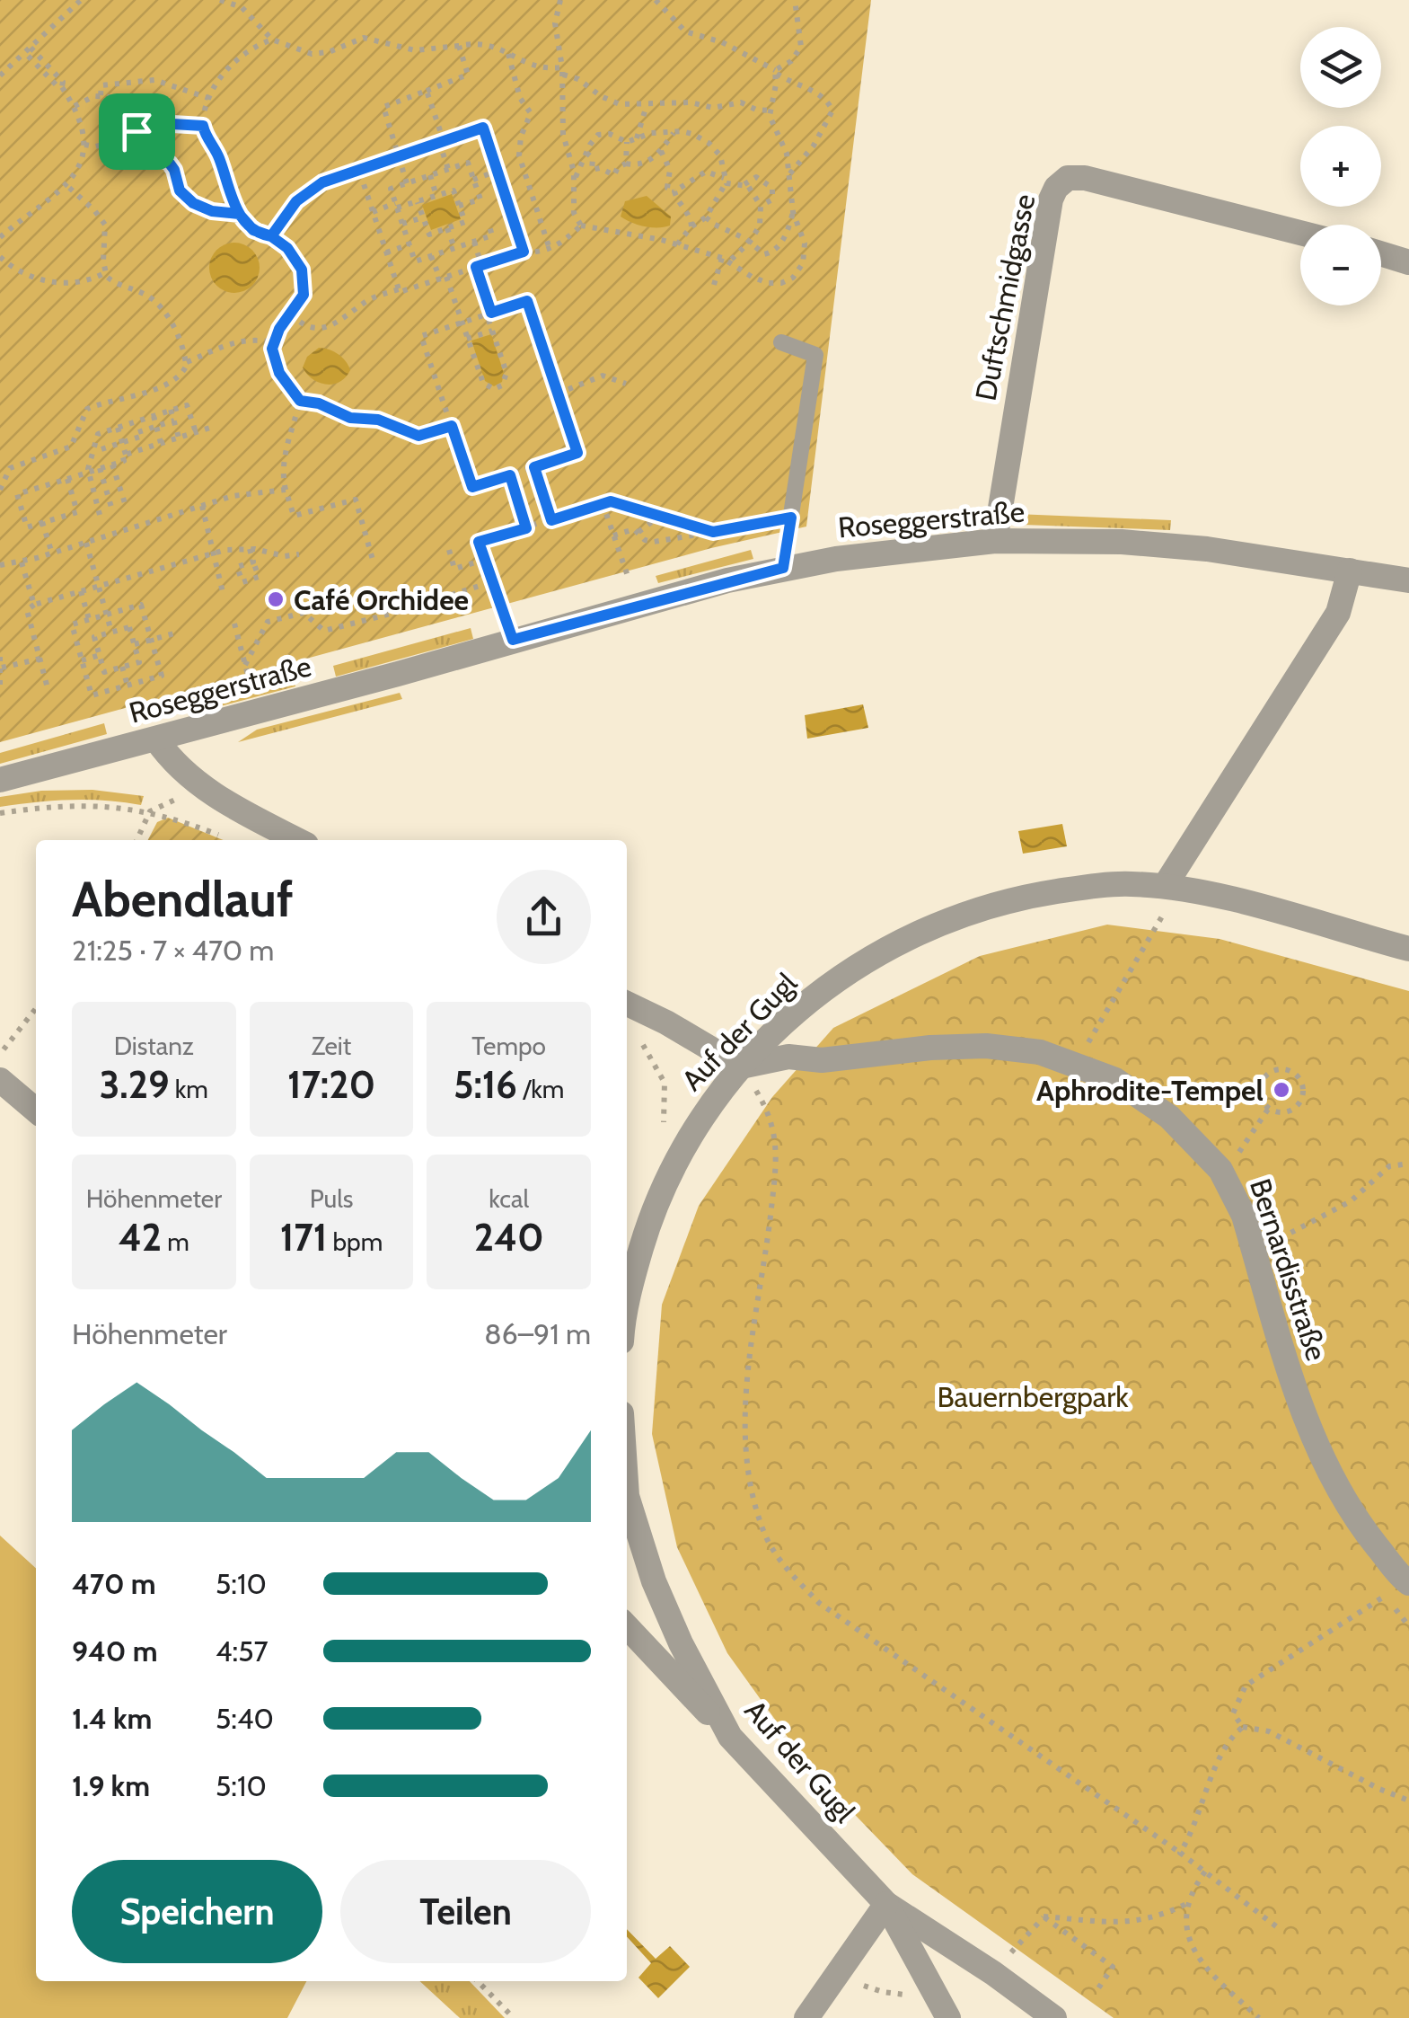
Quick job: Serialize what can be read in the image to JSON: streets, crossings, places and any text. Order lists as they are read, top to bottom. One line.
{"streets":{"street":["Duftschmidgasse","Roseggerstraße","Auf der Gugl","Bernardisstraße"]},"crossings":[["Duftschmidgasse","Roseggerstraße"],["Auf der Gugl","Bernardisstraße"]],"parks":["Bauernbergpark"],"places":["Café Orchidee","Aphrodite-Tempel"],"page":{"map_buttons":["+","−"],"heading":["Abendlauf","21:25 · 7 × 470 m"],"stats":[["Distanz","3.29 km"],["Zeit","17:20"],["Tempo","5:16 /km"],["Höhenmeter","42 m"],["Puls","171 bpm"],["kcal","240"]],"chart":["Höhenmeter","86–91 m"],"list":[{"name":"470 m","note":"5:10"},{"name":"940 m","note":"4:57"},{"name":"1.4 km","note":"5:40"},{"name":"1.9 km","note":"5:10"}],"buttons":["Speichern","Teilen"]}}
